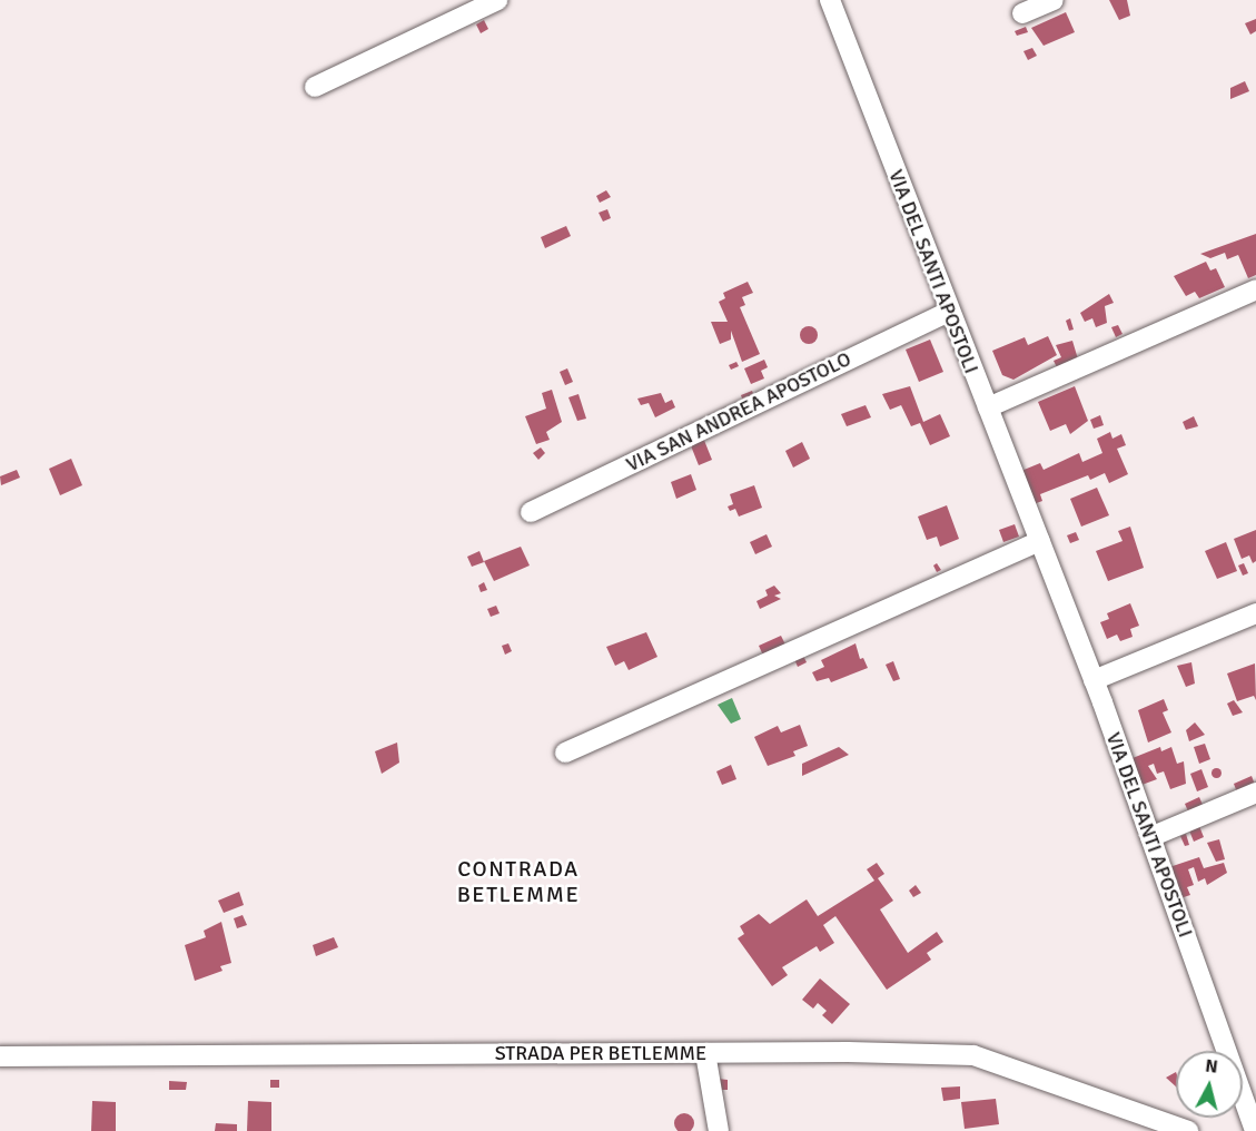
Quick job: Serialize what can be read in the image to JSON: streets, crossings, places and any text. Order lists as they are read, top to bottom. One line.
{"streets":{"street":["VIA DEL SANTI APOSTOLI","VIA SAN ANDREA APOSTOLO","STRADA PER BETLEMME"]},"crossings":[["VIA DEL SANTI APOSTOLI","VIA SAN ANDREA APOSTOLO"]],"districts":["CONTRADA BETLEMME"],"north":"top"}
